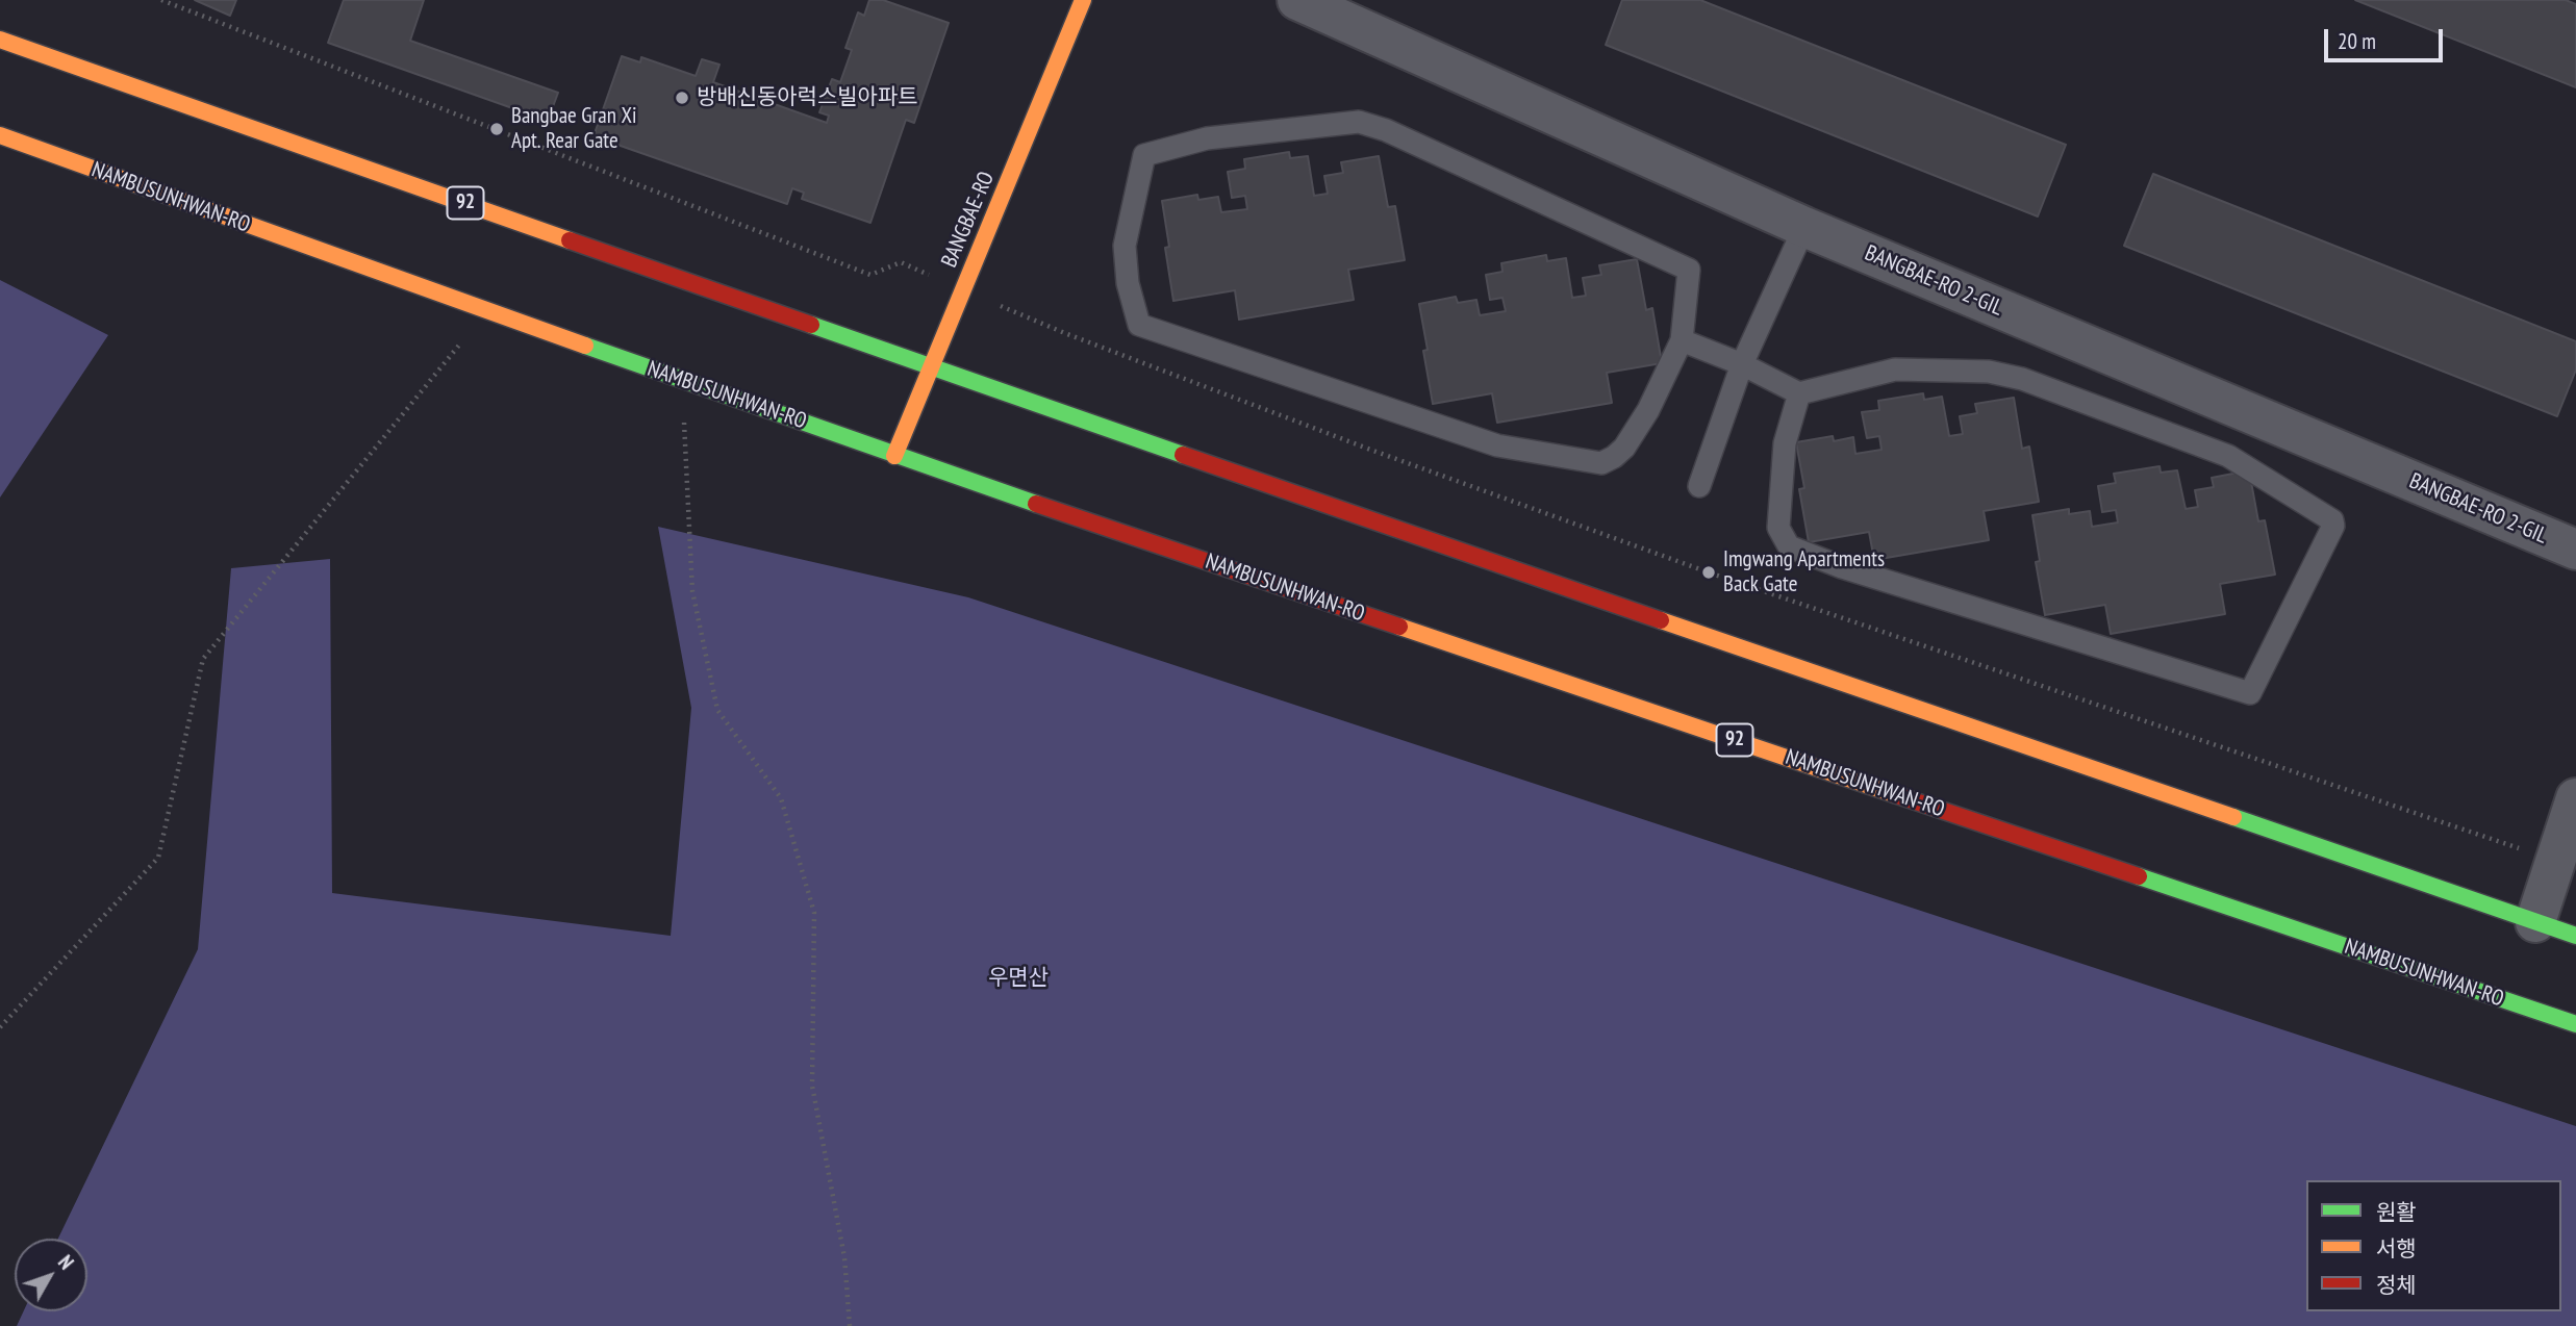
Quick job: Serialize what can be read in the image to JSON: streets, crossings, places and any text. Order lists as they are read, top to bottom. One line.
{"streets":{"main road":["NAMBUSUNHWAN-RO","92","BANGBAE-RO"],"street":["BANGBAE-RO 2-GIL"]},"crossings":[["NAMBUSUNHWAN-RO","BANGBAE-RO"],["92","BANGBAE-RO"]],"parks":["우면산"],"places":["방배신동아럭스빌아파트","Bangbae Gran Xi Apt. Rear Gate","Imgwang Apartments Back Gate"],"legend":["원활","서행","정체"],"scale_bar":"20 m","north":"top right"}
